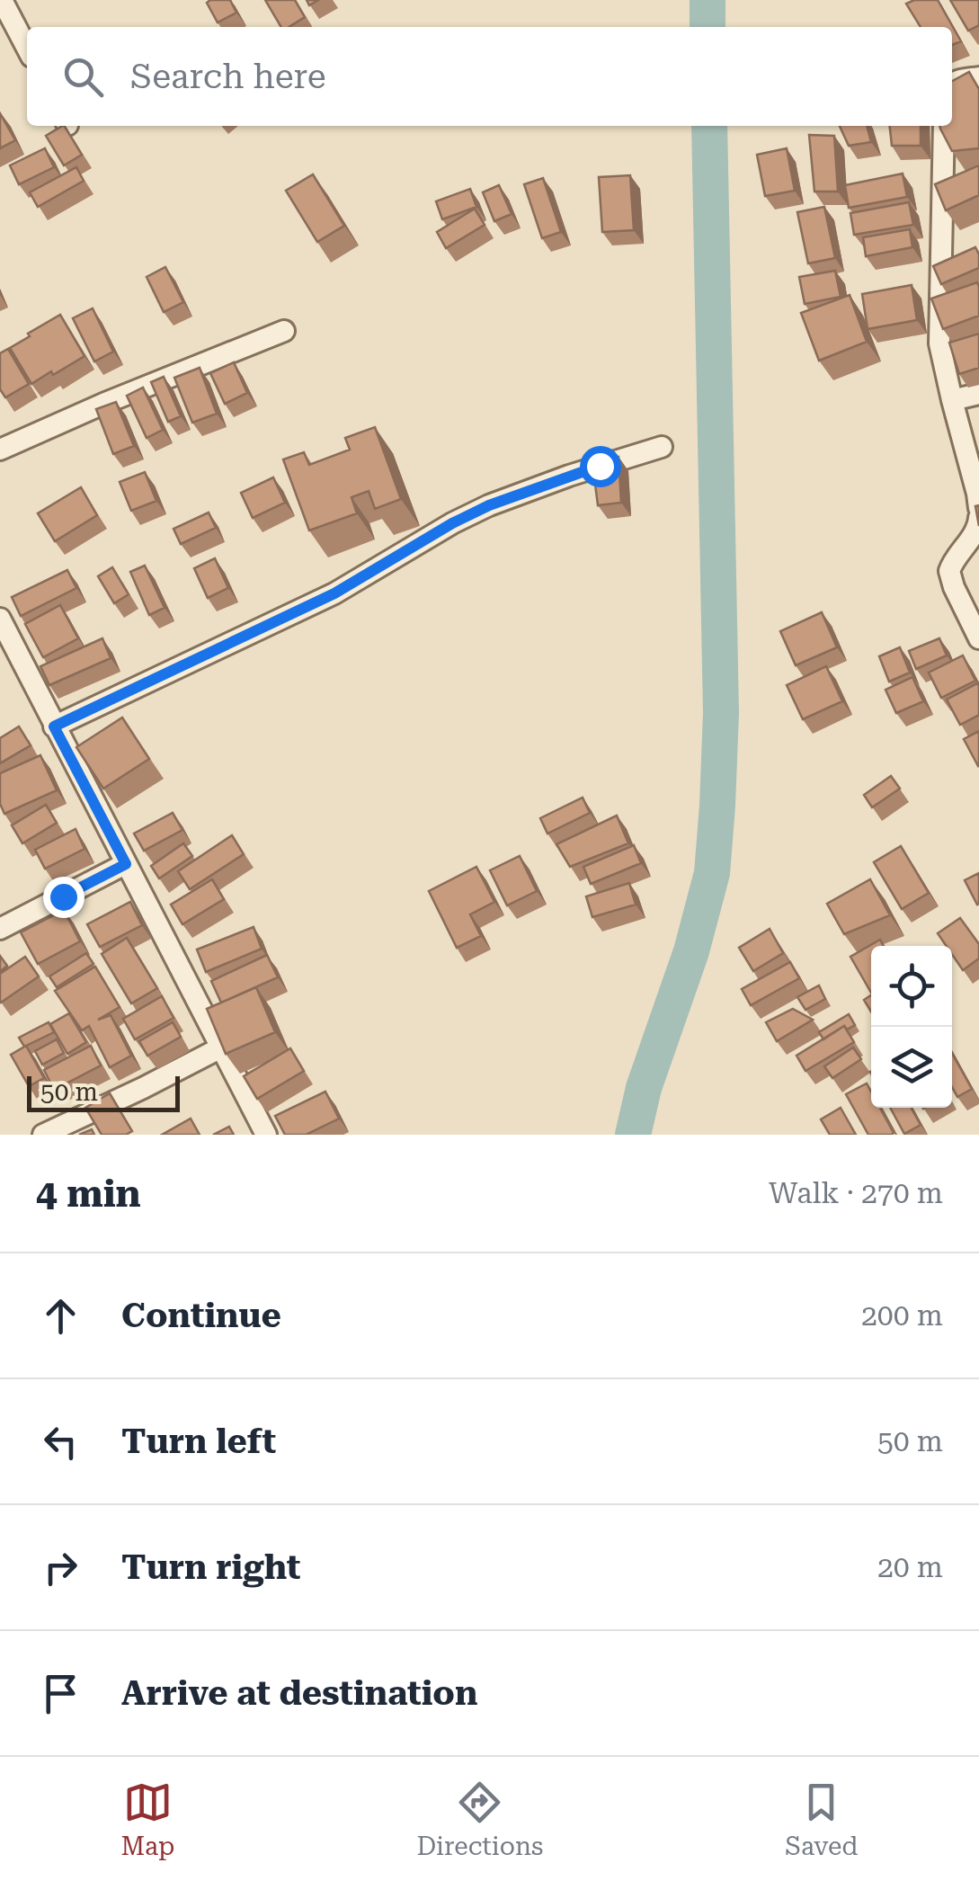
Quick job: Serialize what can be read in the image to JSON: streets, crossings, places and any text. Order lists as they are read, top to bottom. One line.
{"scale_bar":"50 m","page":{"search":"Search here","scale":"50 m","heading":["4 min","Walk · 270 m"],"list":[["Continue","200 m"],["Turn left","50 m"],["Turn right","20 m"],"Arrive at destination"],"nav":["Map","Directions","Saved"]}}
